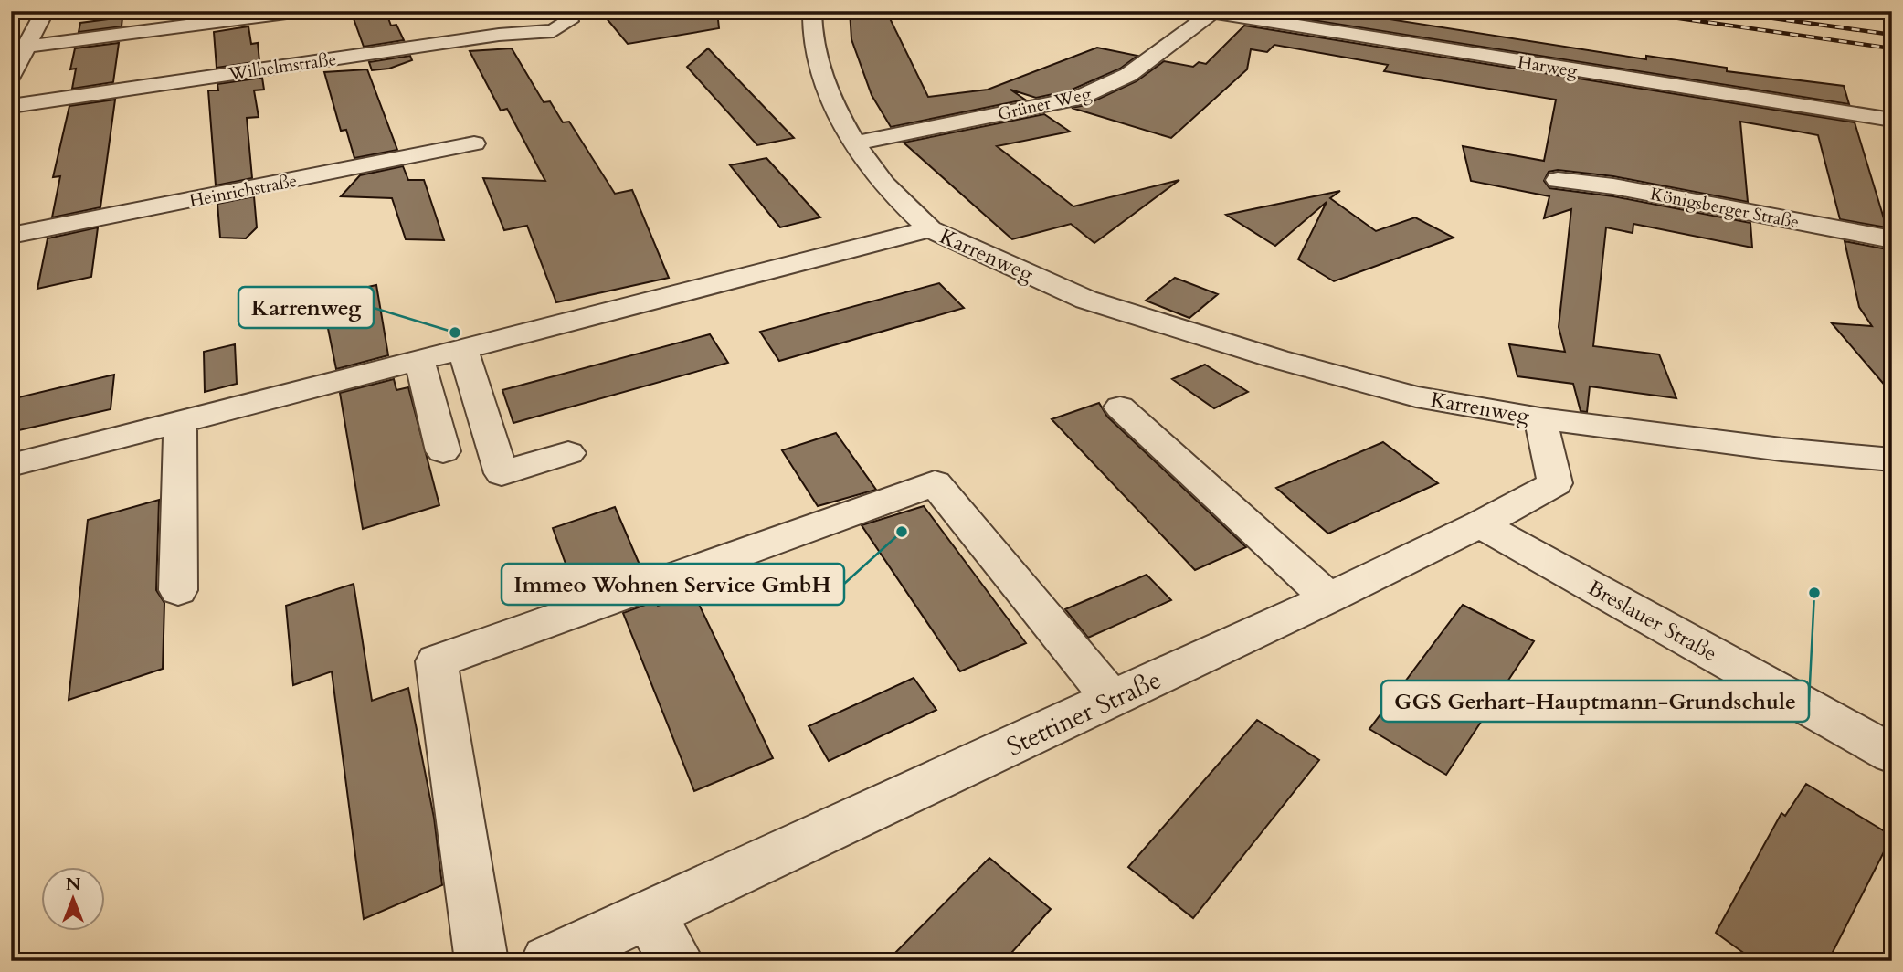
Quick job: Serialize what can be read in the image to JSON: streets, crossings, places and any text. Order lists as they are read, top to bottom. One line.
{"streets":{"street":["Wilhelmstraße","Harweg","Grüner Weg","Heinrichstraße","Königsberger Straße","Karrenweg","Breslauer Straße","Stettiner Straße"]},"crossings":[["Harweg","Grüner Weg"],["Karrenweg","Stettiner Straße"],["Breslauer Straße","Stettiner Straße"]],"places":["Karrenweg","Immeo Wohnen Service GmbH","GGS Gerhart-Hauptmann-Grundschule"],"north":"top"}
